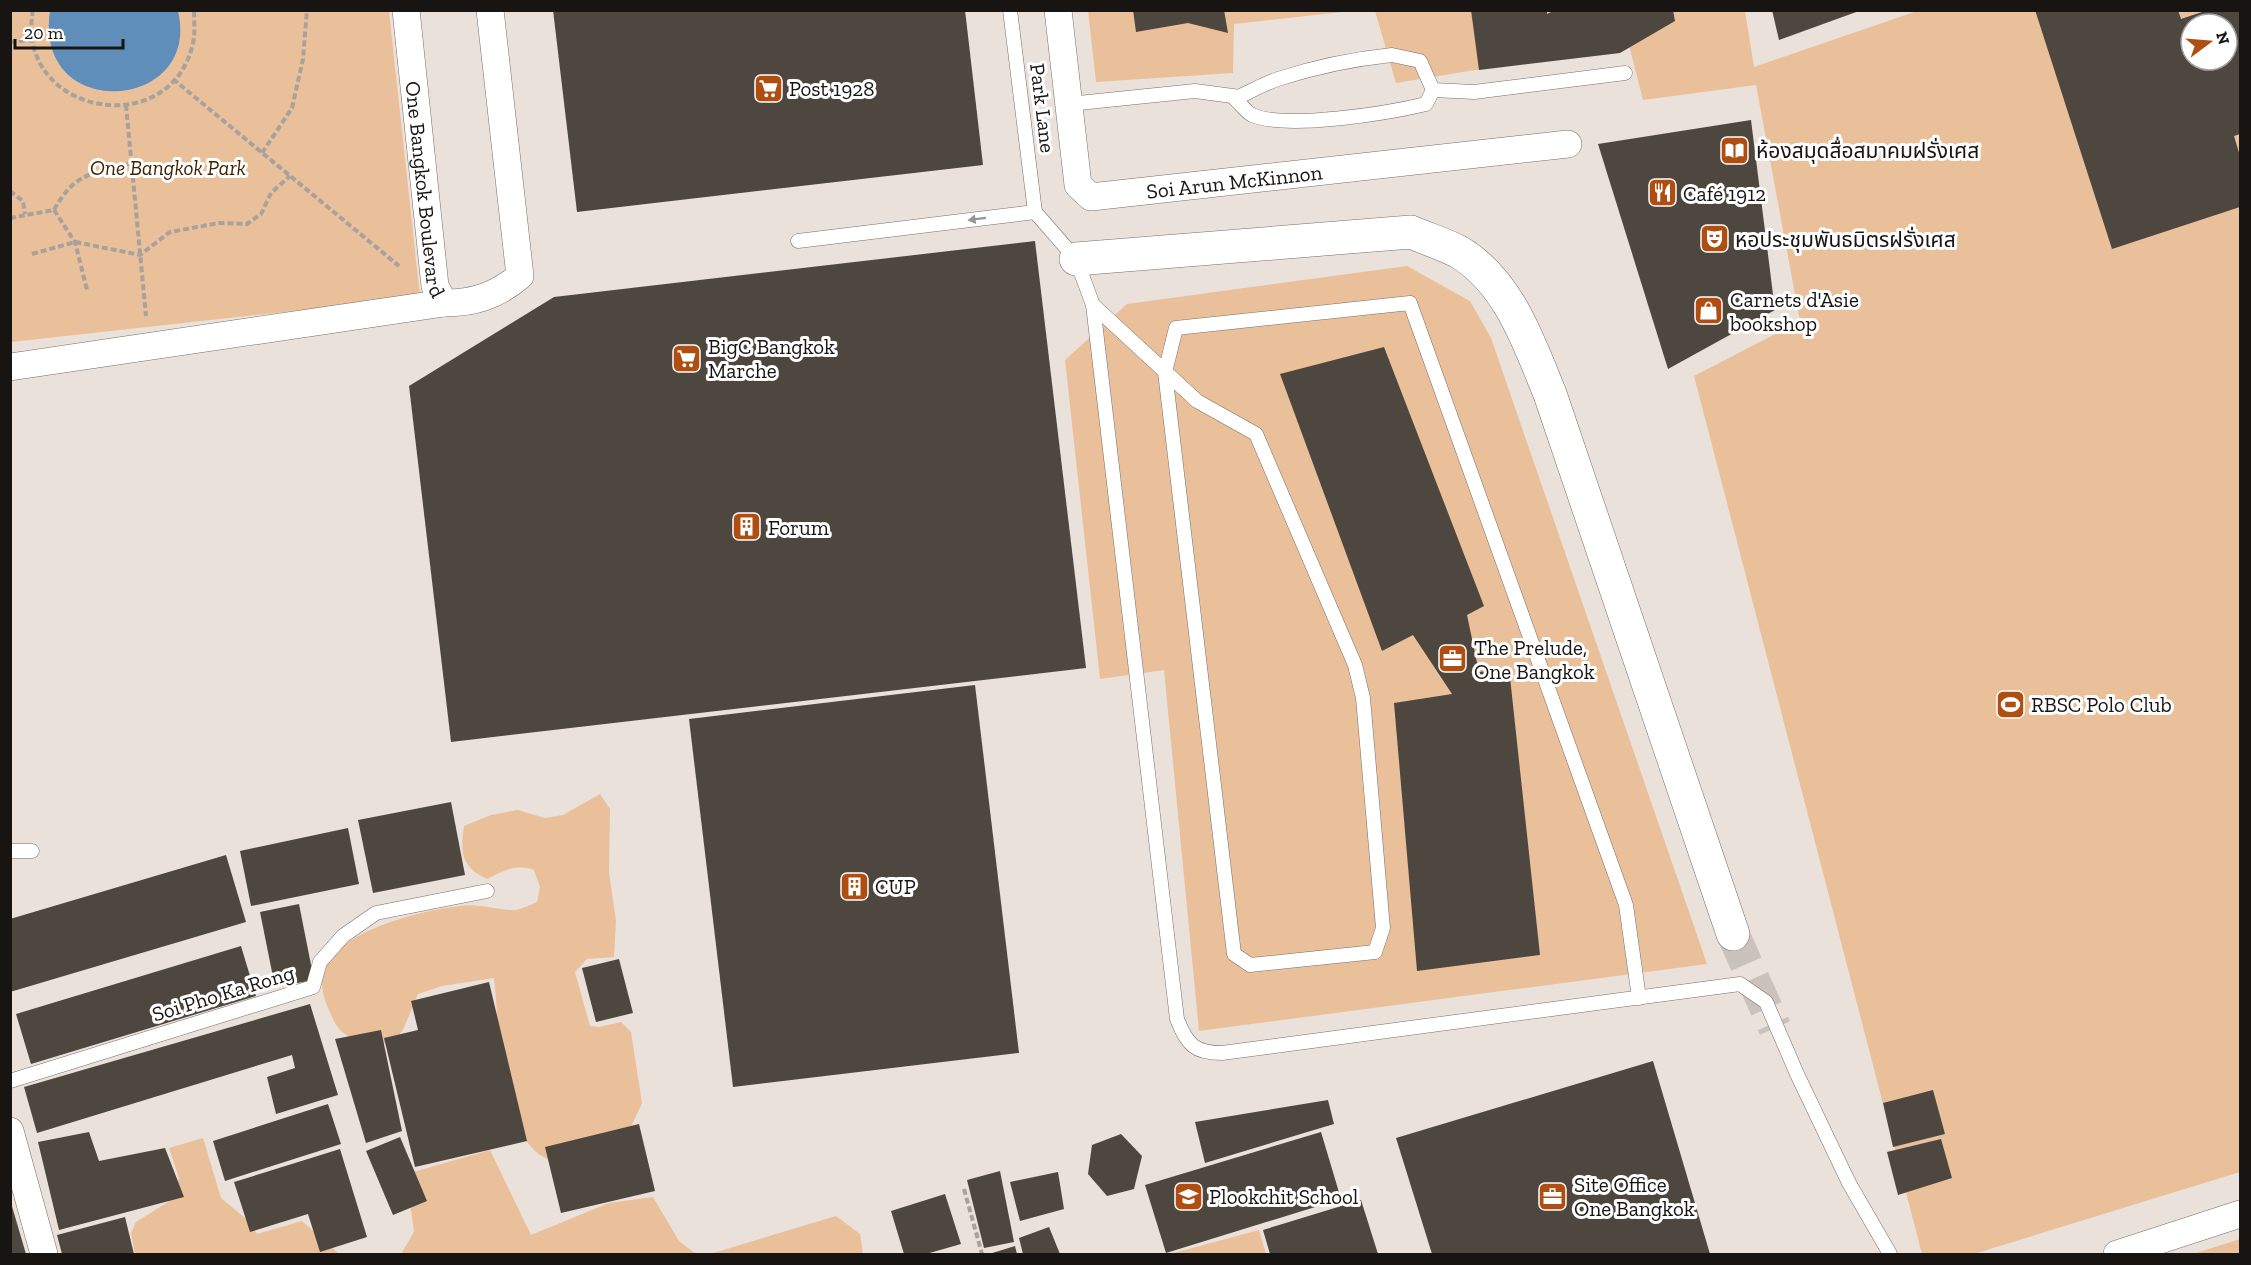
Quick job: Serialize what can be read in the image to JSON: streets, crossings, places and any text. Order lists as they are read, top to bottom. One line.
{"streets":{"street":["Soi Arun McKinnon","One Bangkok Boulevard"],"lane":["Park Lane","Soi Pho Ka Rong"]},"parks":["One Bangkok Park"],"places":{"supermarket":["Post 1928","BigC Bangkok Marche"],"library":["ห้องสมุดสื่อสมาคมฝรั่งเศส"],"restaurant":["Café 1912"],"theatre":["หอประชุมพันธมิตรฝรั่งเศส"],"shop":["Carnets d'Asie bookshop"],"building":["Forum","CUP"],"office":["The Prelude, One Bangkok","Site Office One Bangkok"],"sports":["RBSC Polo Club"],"school or university":["Plookchit School"]},"scale_bar":"20 m","north":"right"}
